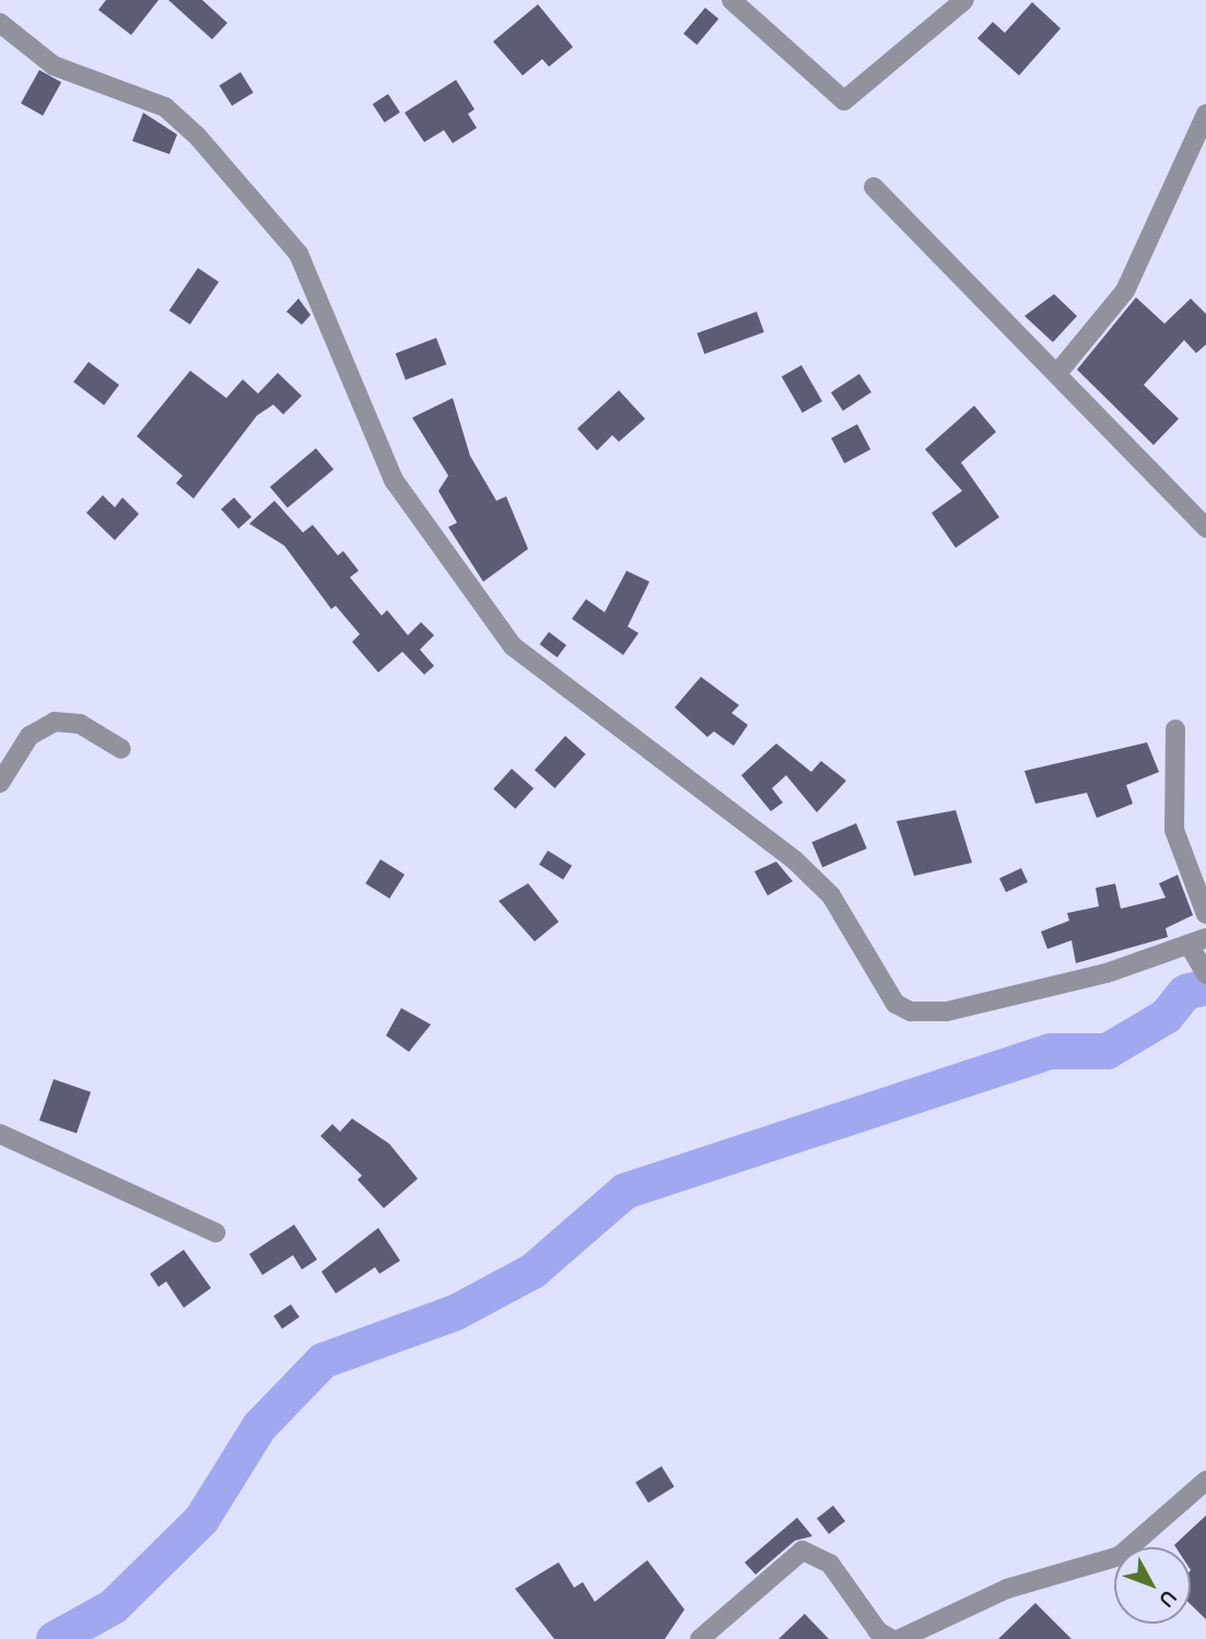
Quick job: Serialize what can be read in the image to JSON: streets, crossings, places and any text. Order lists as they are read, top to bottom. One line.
{"north":"bottom right"}
